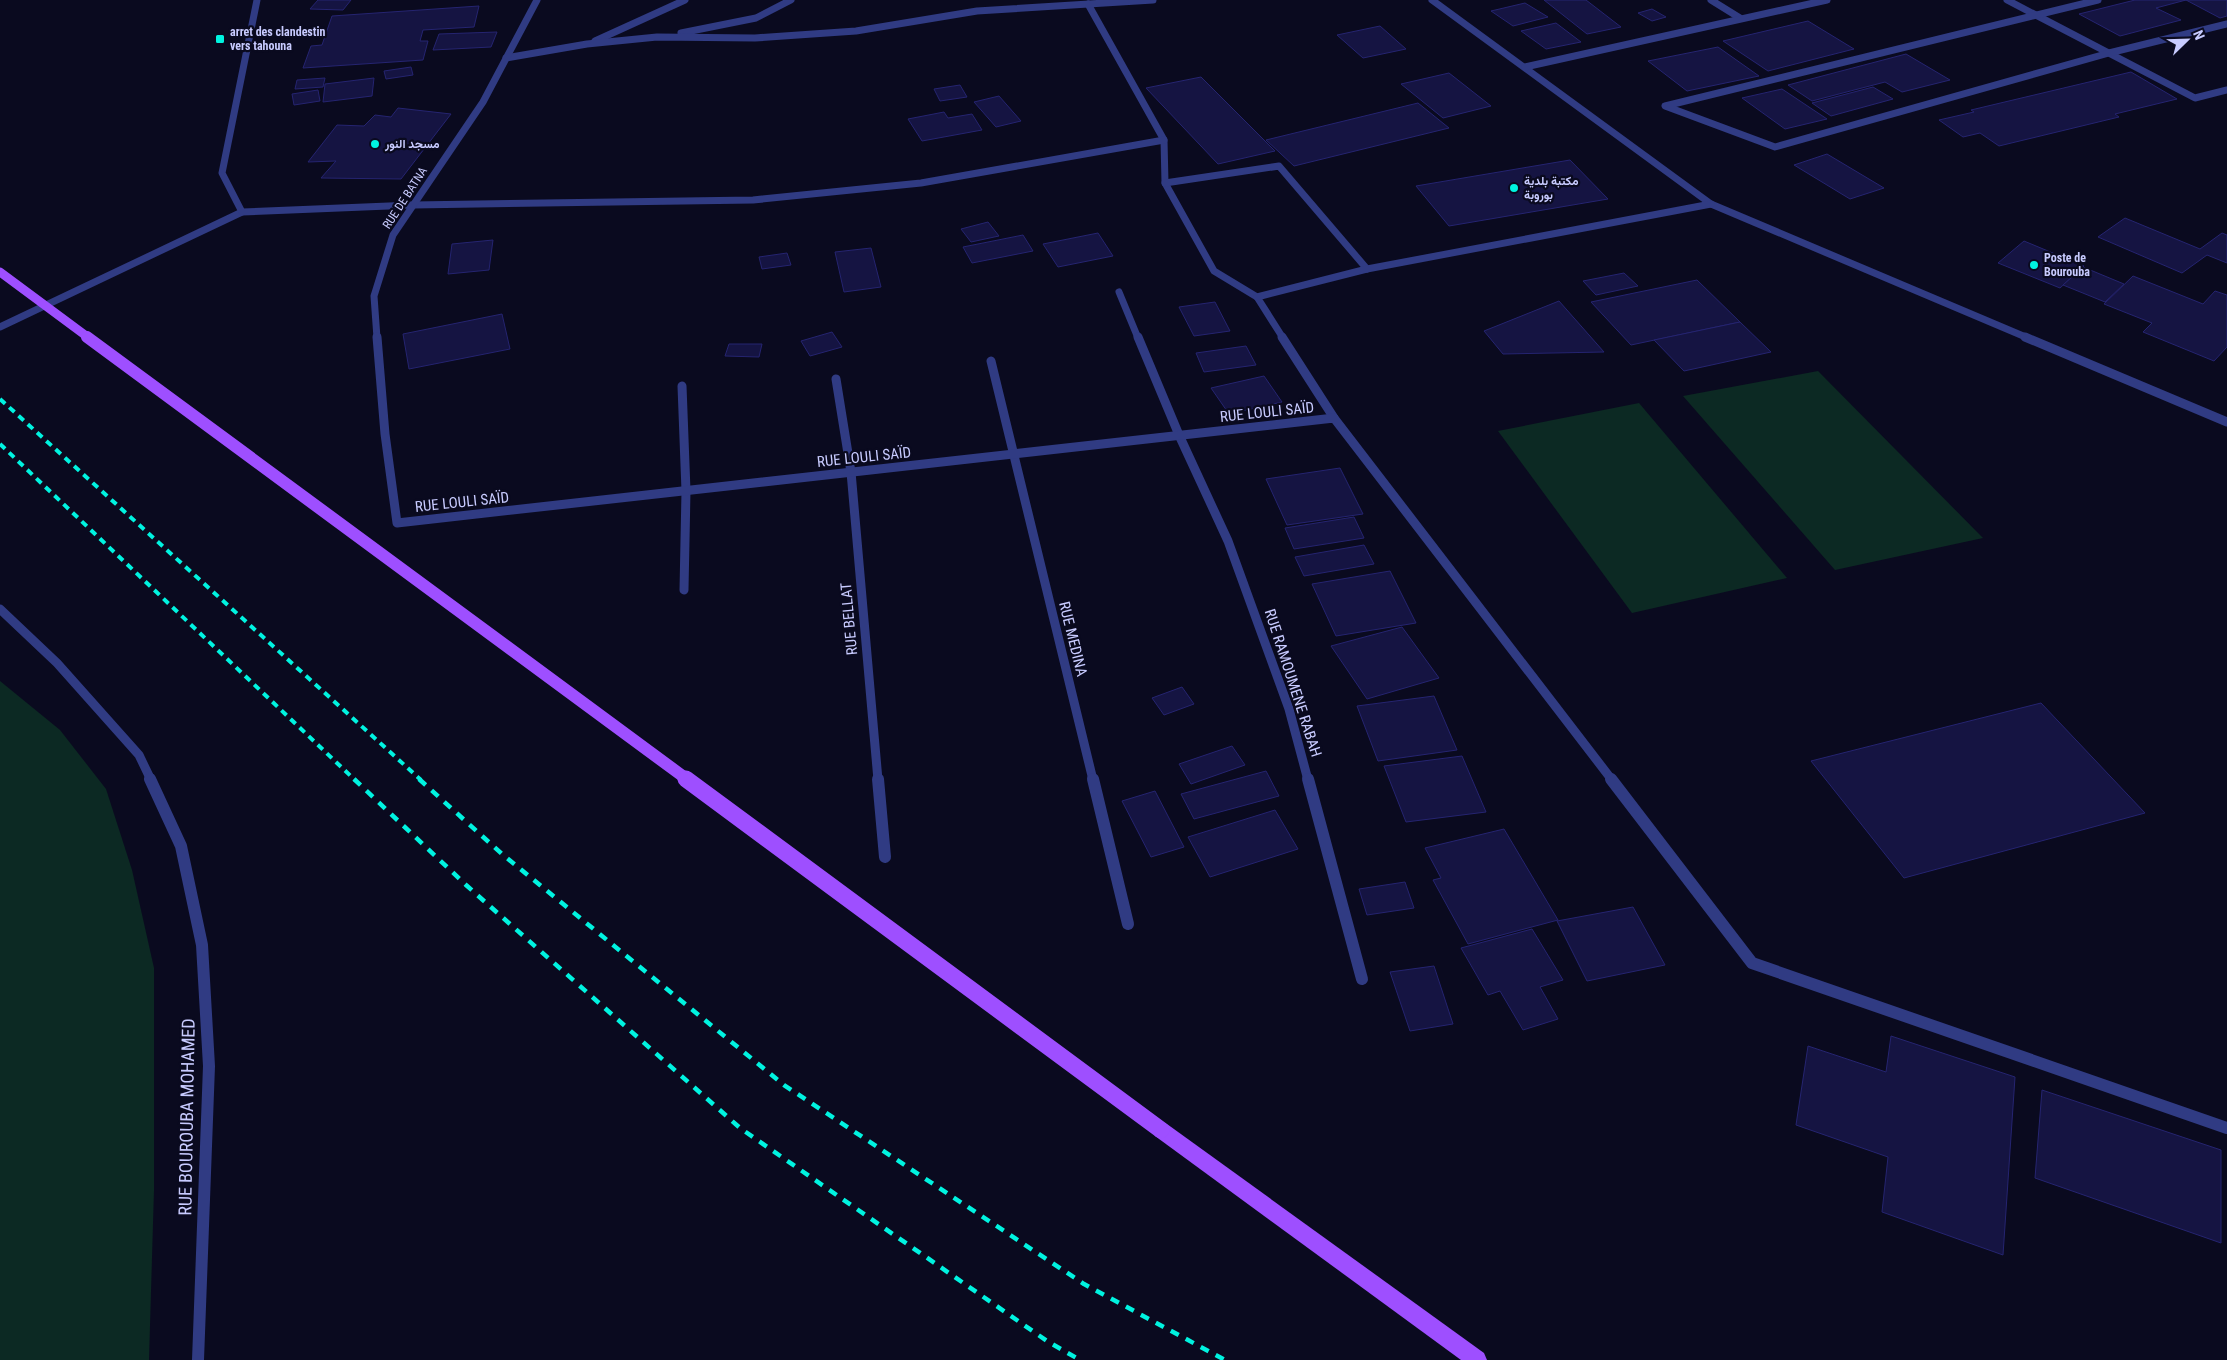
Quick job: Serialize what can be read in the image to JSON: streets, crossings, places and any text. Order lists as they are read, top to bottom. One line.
{"streets":{"street":["RUE DE BATNA","RUE LOULI SAÏD","RUE BELLAT","RUE MEDINA","RUE RAMOUMENE RABAH","RUE BOUROUBA MOHAMED"]},"crossings":[["RUE DE BATNA","RUE LOULI SAÏD"],["RUE LOULI SAÏD","RUE BELLAT"],["RUE LOULI SAÏD","RUE MEDINA"],["RUE LOULI SAÏD","RUE RAMOUMENE RABAH"]],"places":{"transit":["arret des clandestin vers tahouna"],"other":["مسجد النور","مكتبة بلدية بوروبة","Poste de Bourouba"]},"north":"top right"}
